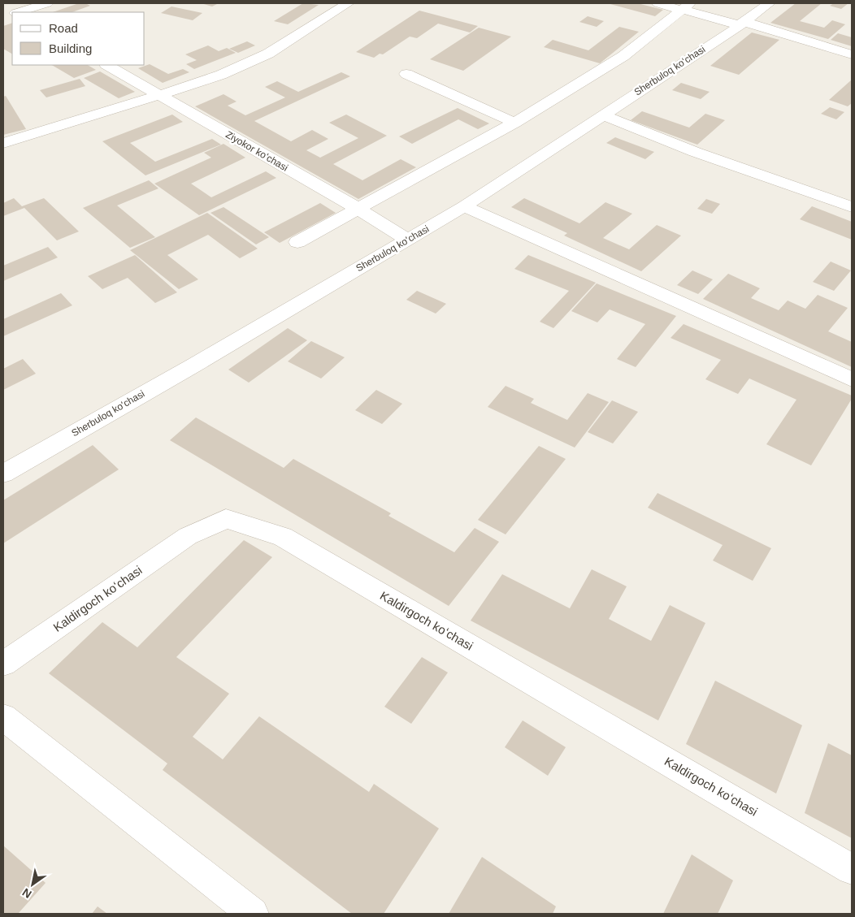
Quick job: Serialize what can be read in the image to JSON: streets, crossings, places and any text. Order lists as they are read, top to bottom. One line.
{"streets":{"street":["Sherbuloq koʻchasi","Ziyokor koʻchasi","Kaldirgoch koʻchasi"]},"crossings":[["Sherbuloq koʻchasi","Ziyokor koʻchasi"]],"legend":["Road","Building"],"north":"bottom left"}
